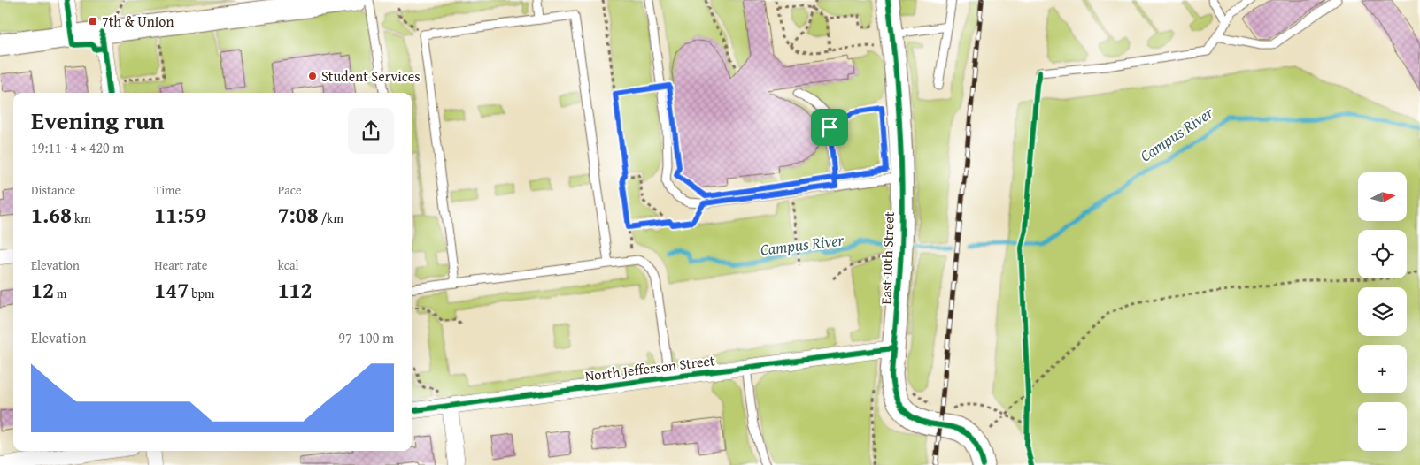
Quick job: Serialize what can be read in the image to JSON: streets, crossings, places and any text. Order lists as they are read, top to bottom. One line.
{"streets":{"street":["East 10th Street","North Jefferson Street"]},"crossings":[["East 10th Street","North Jefferson Street"]],"water":["Campus River"],"places":{"transit":["7th & Union"],"other":["Student Services"]},"north":"right","page":{"heading":["Evening run","19:11 · 4 × 420 m"],"stats":[["Distance","1.68 km"],["Time","11:59"],["Pace","7:08 /km"],["Elevation","12 m"],["Heart rate","147 bpm"],["kcal","112"]],"map_buttons":["+","−"],"chart":["Elevation","97–100 m"]}}
